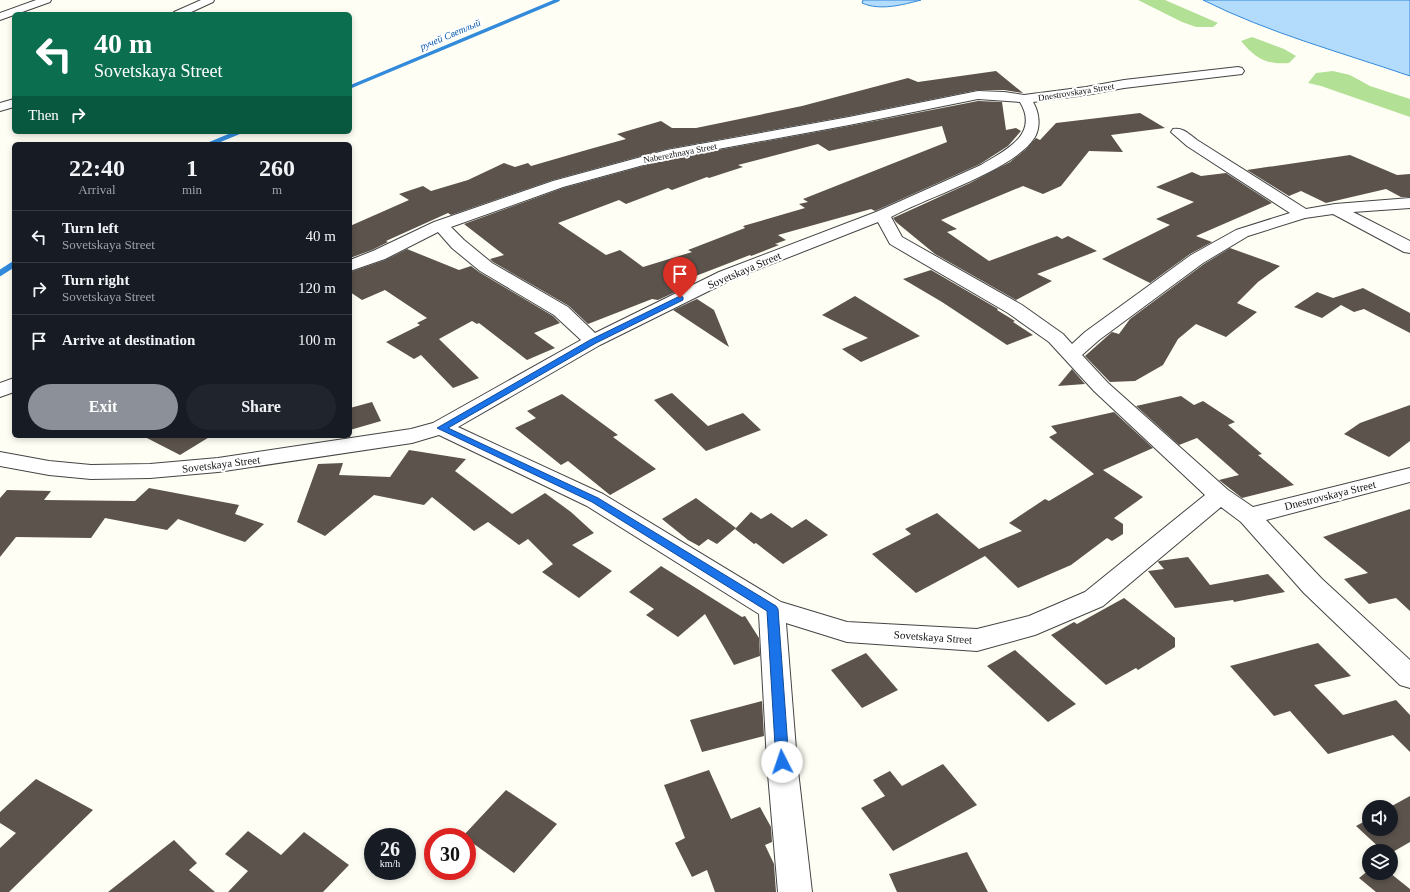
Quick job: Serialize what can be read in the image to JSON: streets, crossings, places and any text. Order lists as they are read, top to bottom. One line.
{"streets":{"street":["Dnestrovskaya Street","Naberezhnaya Street","Sovetskaya Street"]},"crossings":[["Dnestrovskaya Street","Naberezhnaya Street"],["Dnestrovskaya Street","Sovetskaya Street"]],"water":["ручей Светлый"],"page":{"turn":["40 m","Sovetskaya Street"],"then":"Then","eta":["22:40","Arrival","1","min","260","m"],"list":[{"name":"Turn left","note":"Sovetskaya Street","value":"40 m"},{"name":"Turn right","note":"Sovetskaya Street","value":"120 m"},{"name":"Arrive at destination","value":"100 m"}],"buttons":["Exit","Share"],"speed":"26 km/h","limit":"30"}}
